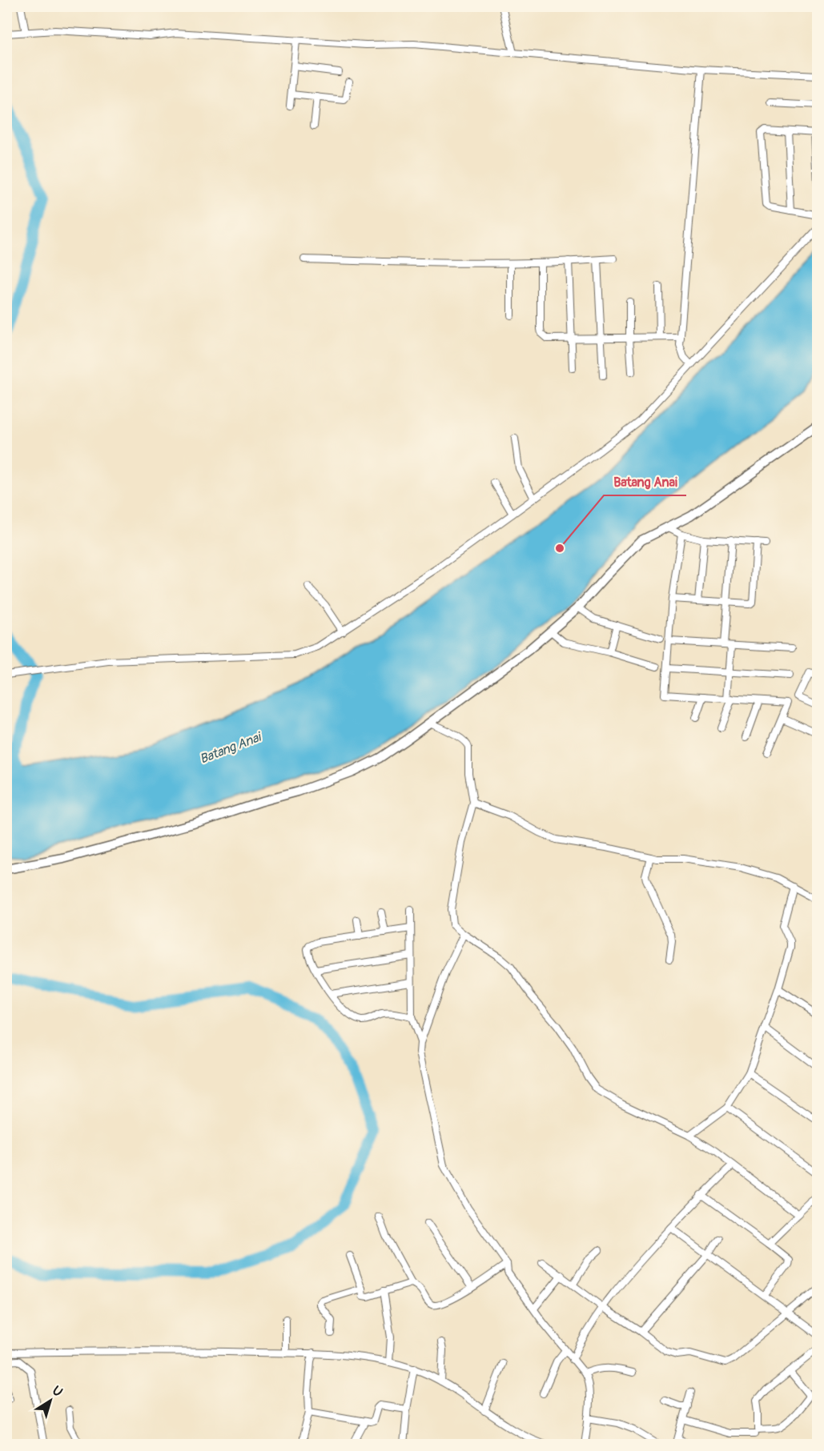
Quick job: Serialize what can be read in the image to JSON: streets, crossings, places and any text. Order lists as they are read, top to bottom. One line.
{"water":["Batang Anai"],"places":["Batang Anai"],"north":"top right"}
